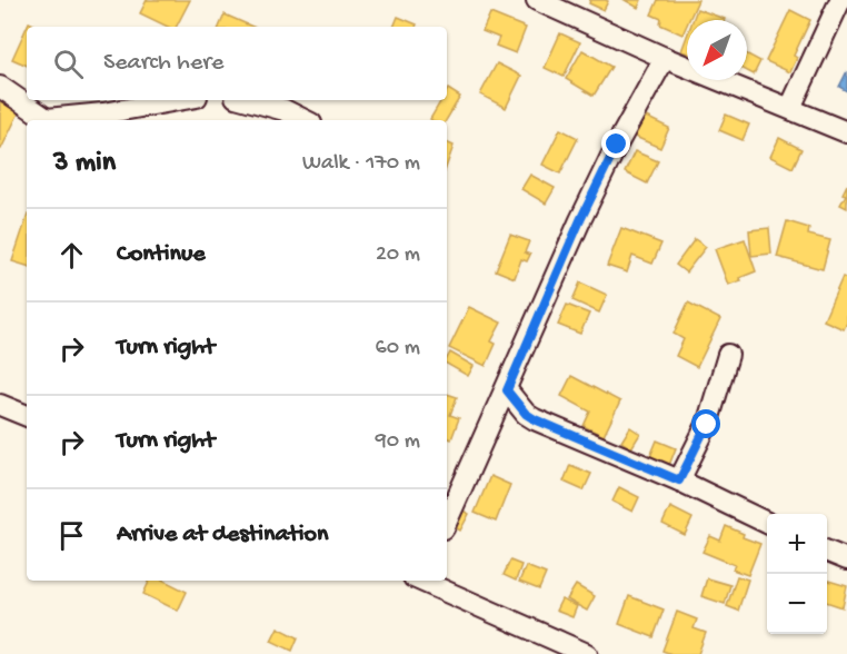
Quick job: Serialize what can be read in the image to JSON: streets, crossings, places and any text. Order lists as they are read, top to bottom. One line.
{"north":"bottom left","page":{"search":"Search here","heading":["3 min","Walk · 170 m"],"list":[["Continue","20 m"],["Turn right","60 m"],["Turn right","90 m"],"Arrive at destination"],"map_buttons":["+","−"]}}
